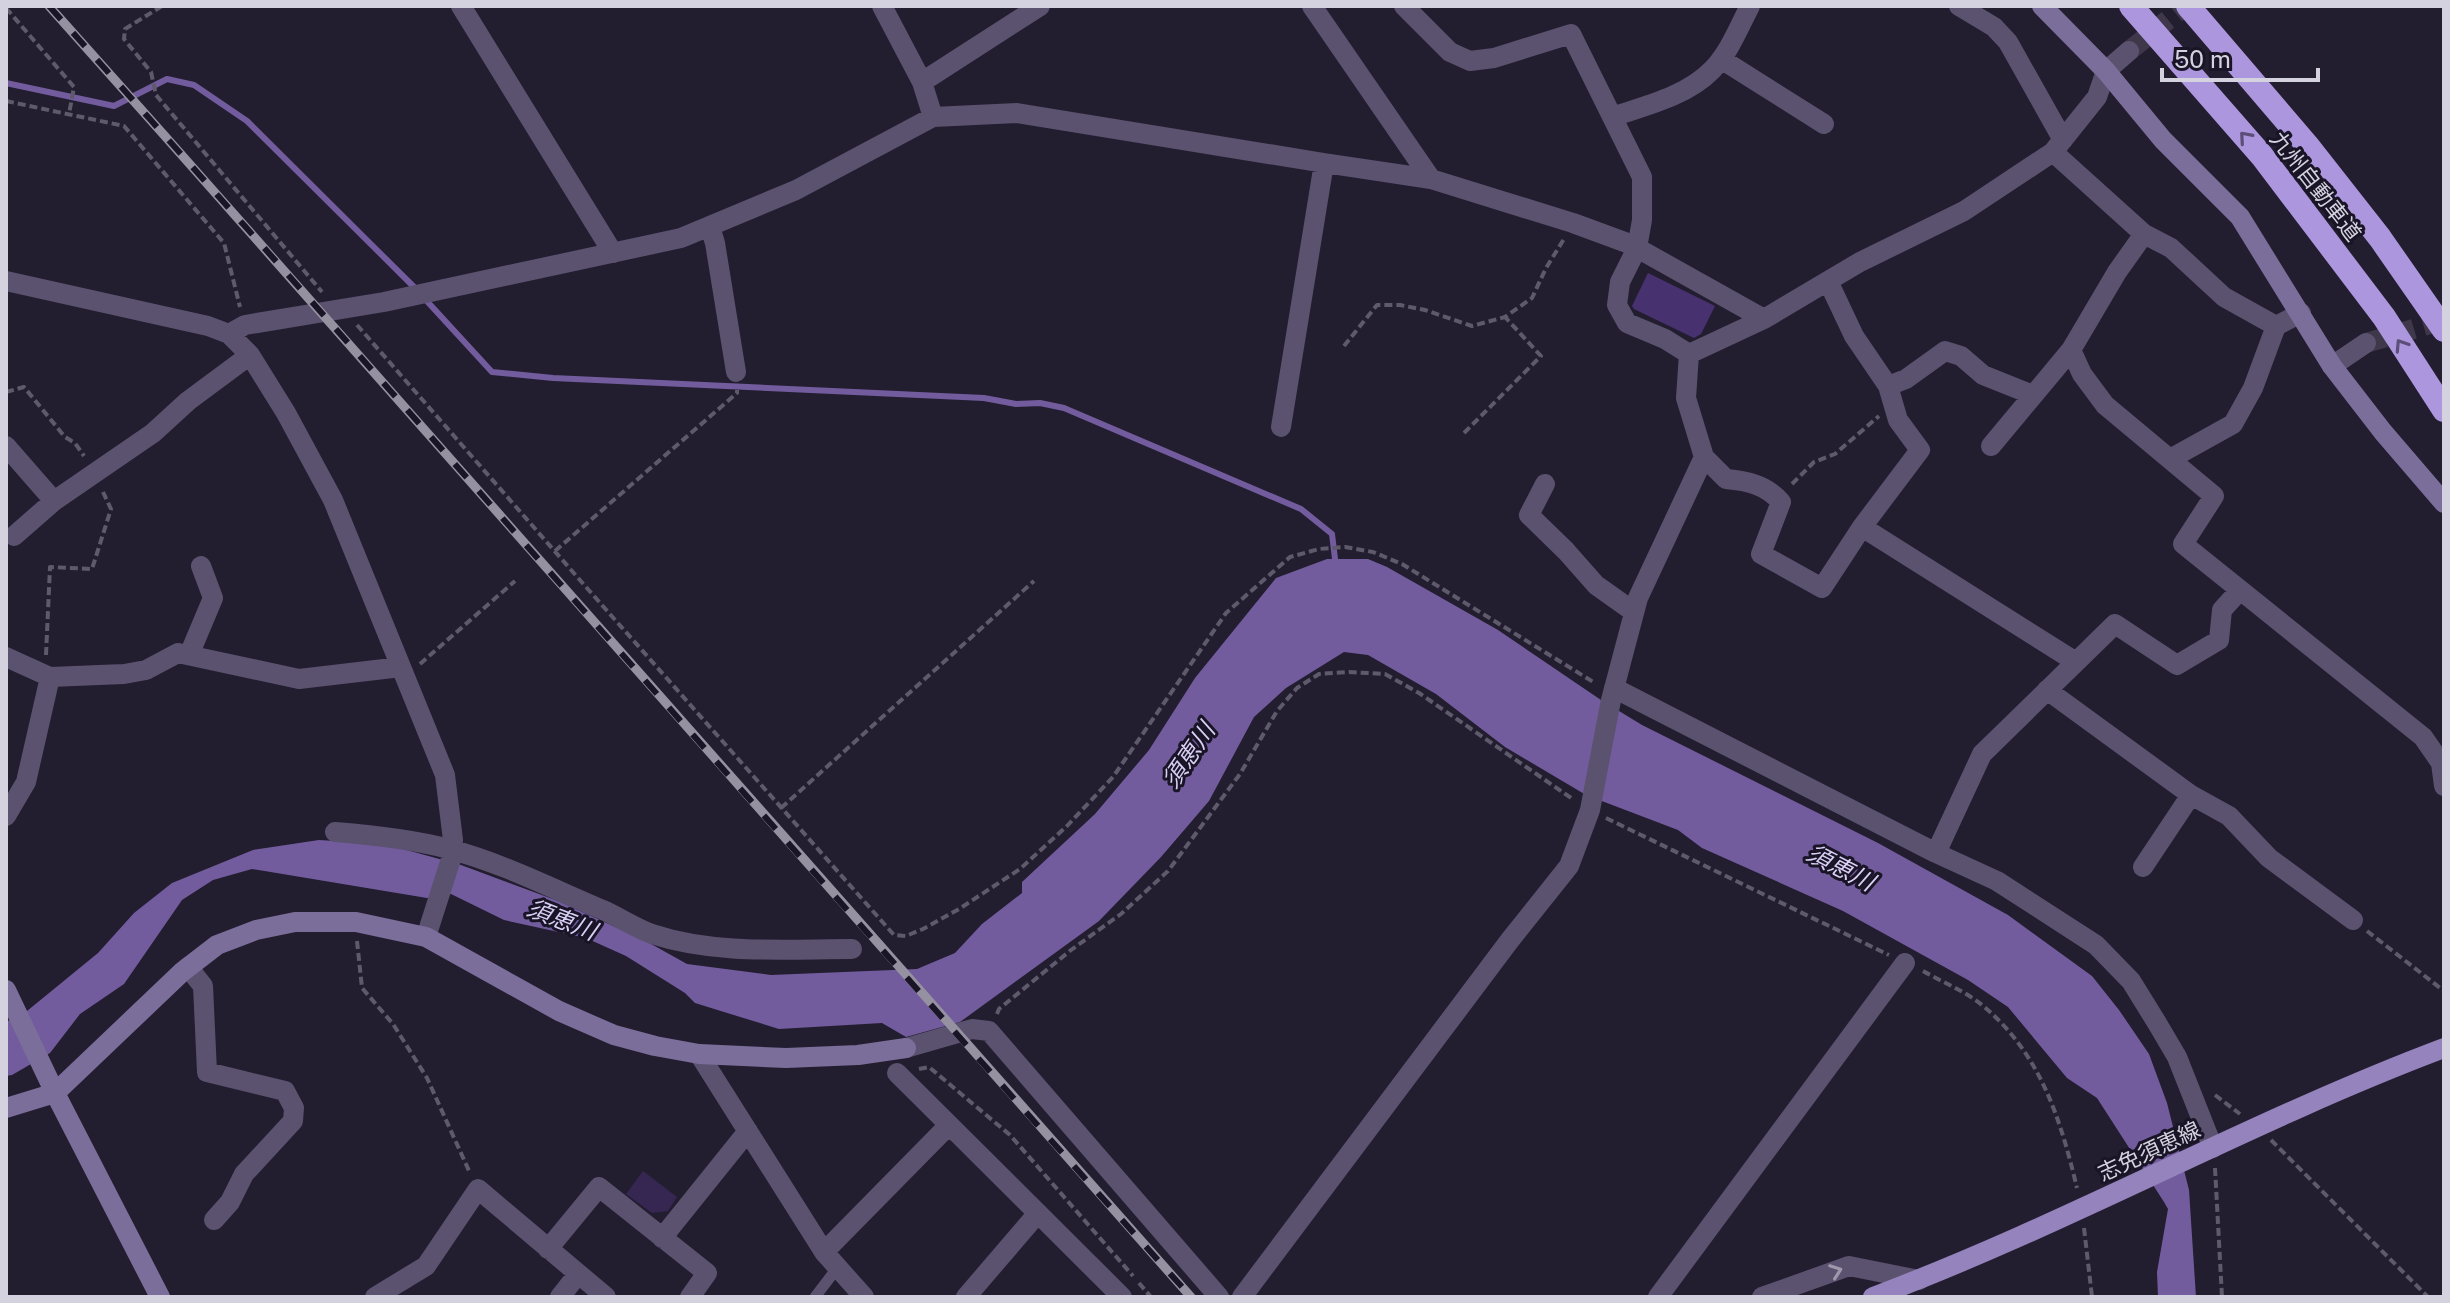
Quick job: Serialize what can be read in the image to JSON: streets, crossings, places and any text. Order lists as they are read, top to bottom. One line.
{"streets":{"highway":["九州自動車道"],"main road":["志免須恵線"]},"water":["須恵川"],"scale_bar":"50 m"}
